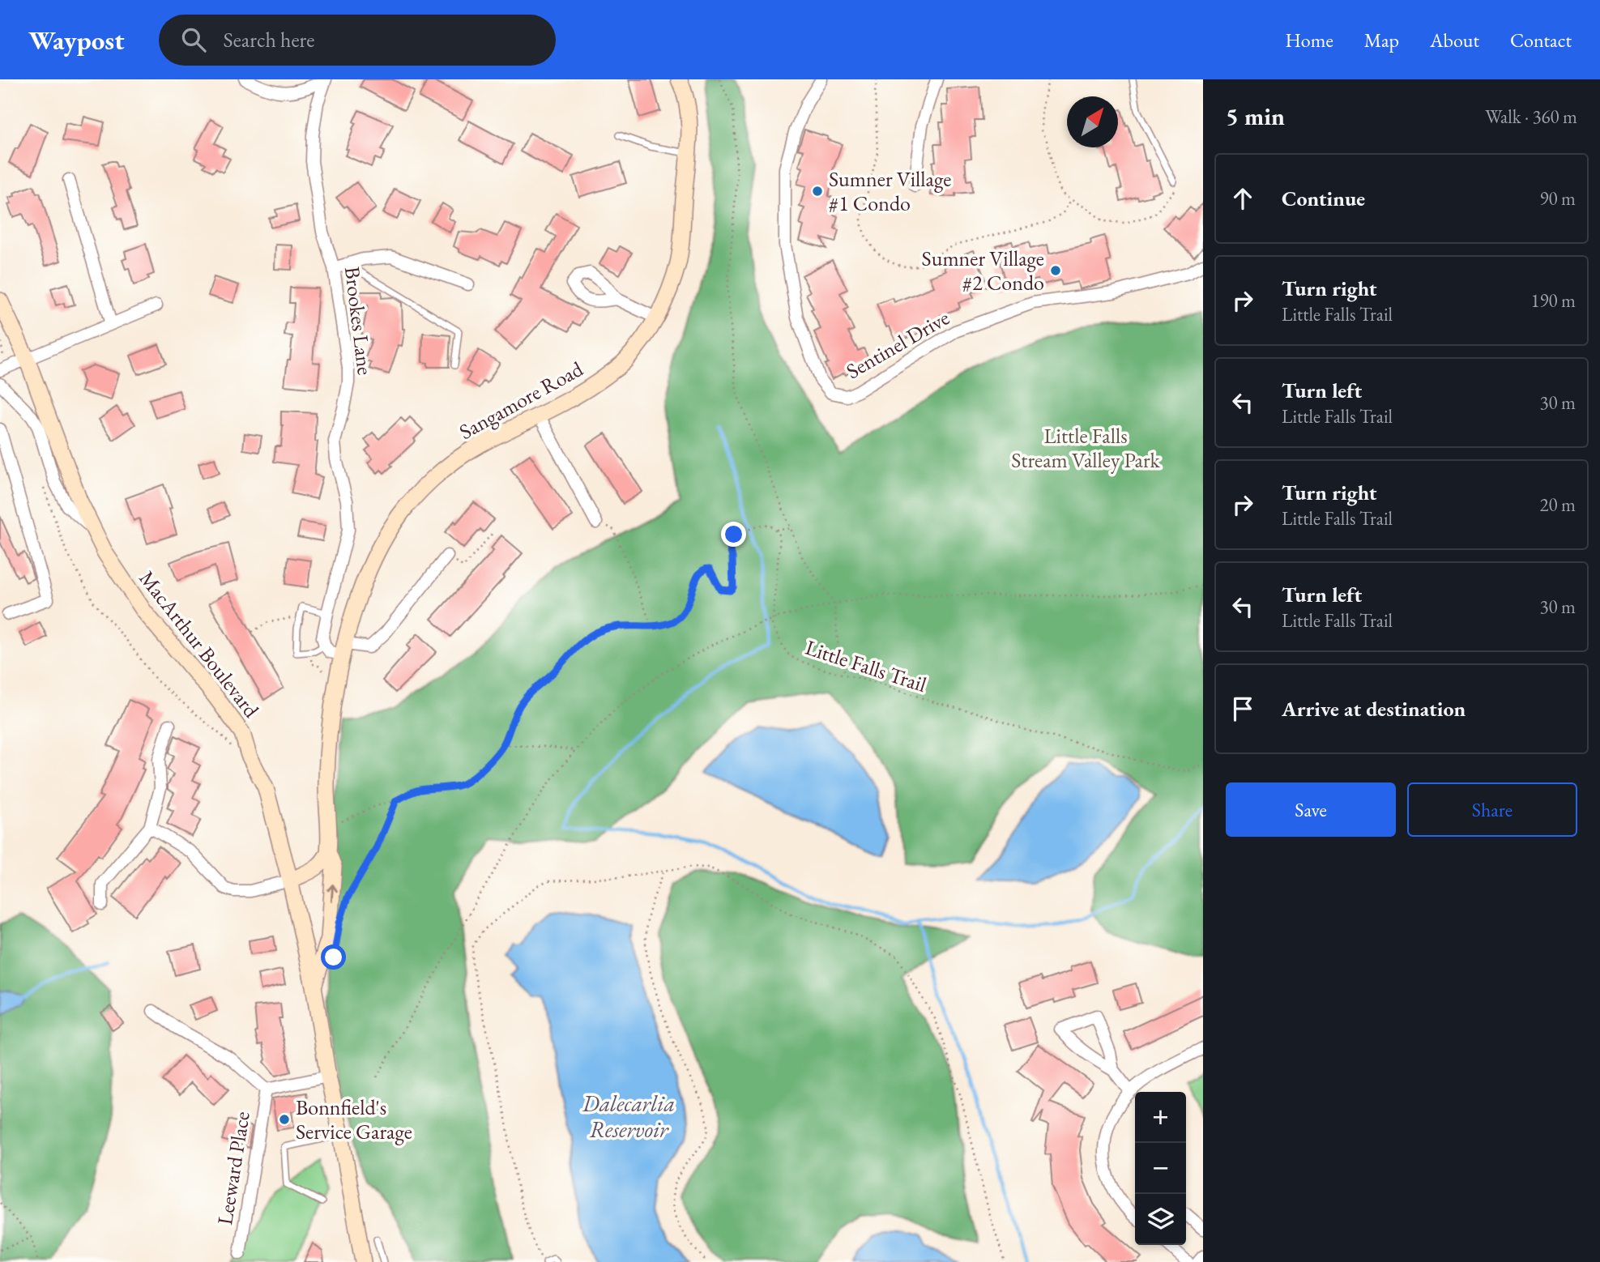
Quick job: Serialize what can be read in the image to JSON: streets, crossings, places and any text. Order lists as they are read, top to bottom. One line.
{"streets":{"main road":["Sangamore Road","MacArthur Boulevard"],"street":["Brookes Lane","Sentinel Drive","Leeward Place"],"path":["Little Falls Trail"]},"crossings":[["Sangamore Road","MacArthur Boulevard"]],"water":["Dalecarlia Reservoir"],"parks":["Little Falls Stream Valley Park"],"places":["Sumner Village #1 Condo","Sumner Village #2 Condo","Bonnfield's Service Garage"],"north":"top right","page":{"header":"Waypost","search":"Search here","nav":["Home","Map","About","Contact"],"heading":["5 min","Walk · 360 m"],"list":[["Continue","90 m"],["Turn right","Little Falls Trail","190 m"],["Turn left","Little Falls Trail","30 m"],["Turn right","Little Falls Trail","20 m"],["Turn left","Little Falls Trail","30 m"],"Arrive at destination"],"buttons":["Save","Share"],"map_buttons":["+","−"]}}
